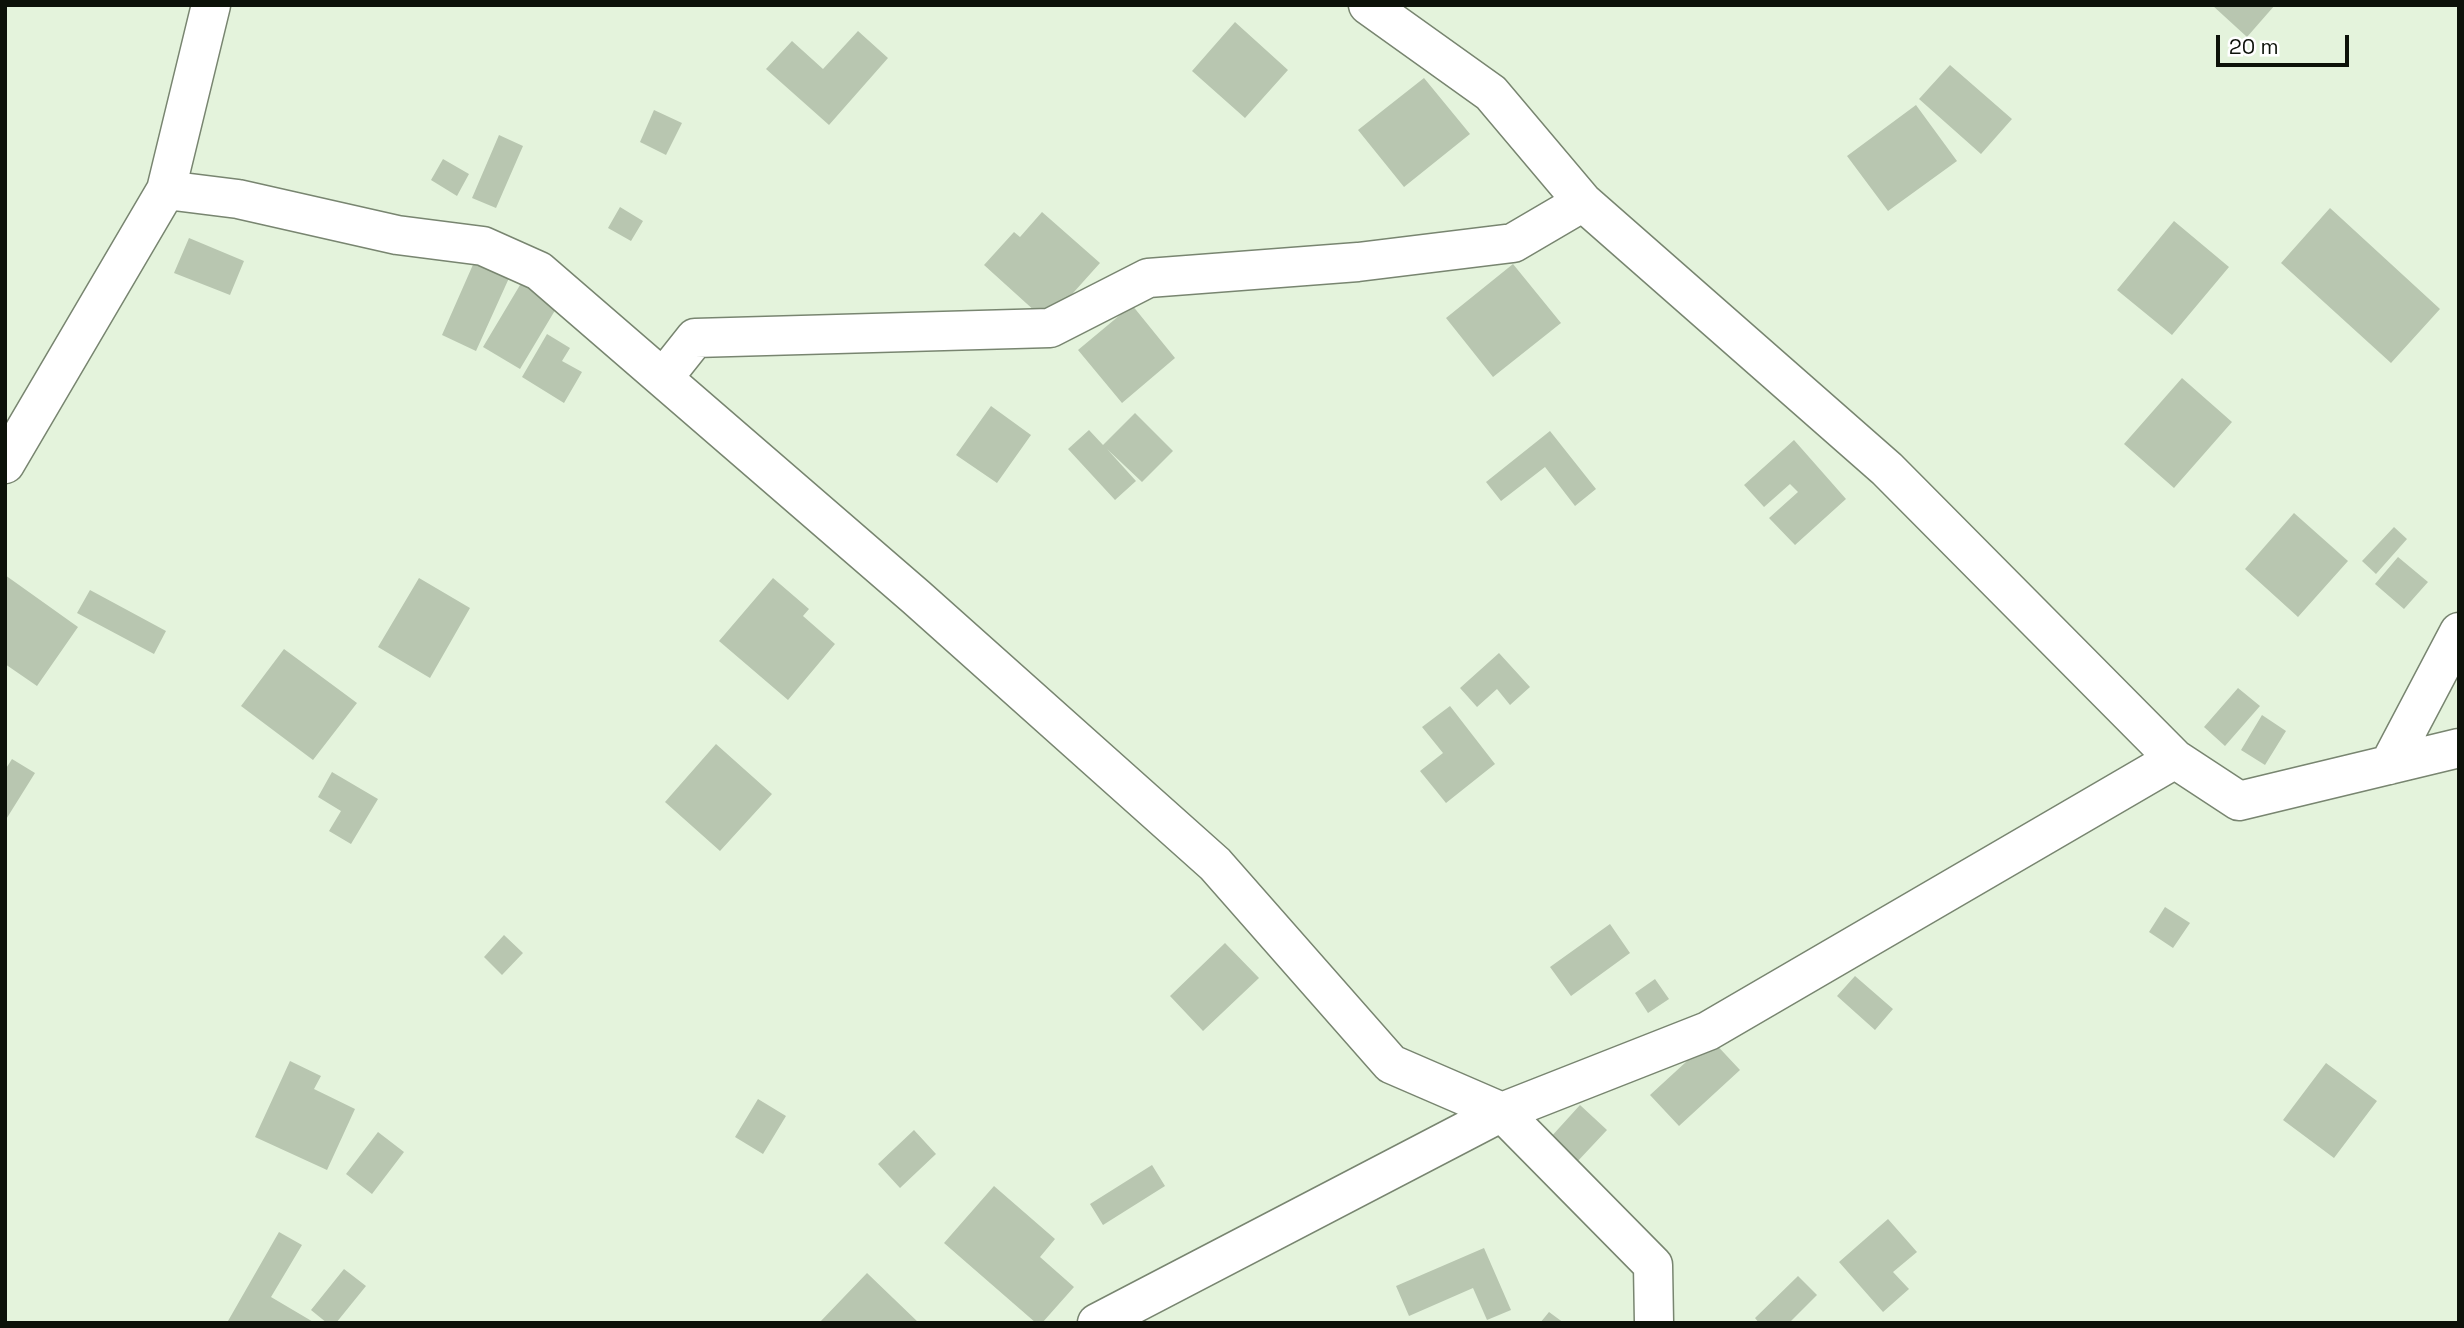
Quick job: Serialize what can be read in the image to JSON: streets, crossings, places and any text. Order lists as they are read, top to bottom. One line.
{"scale_bar":"20 m"}
